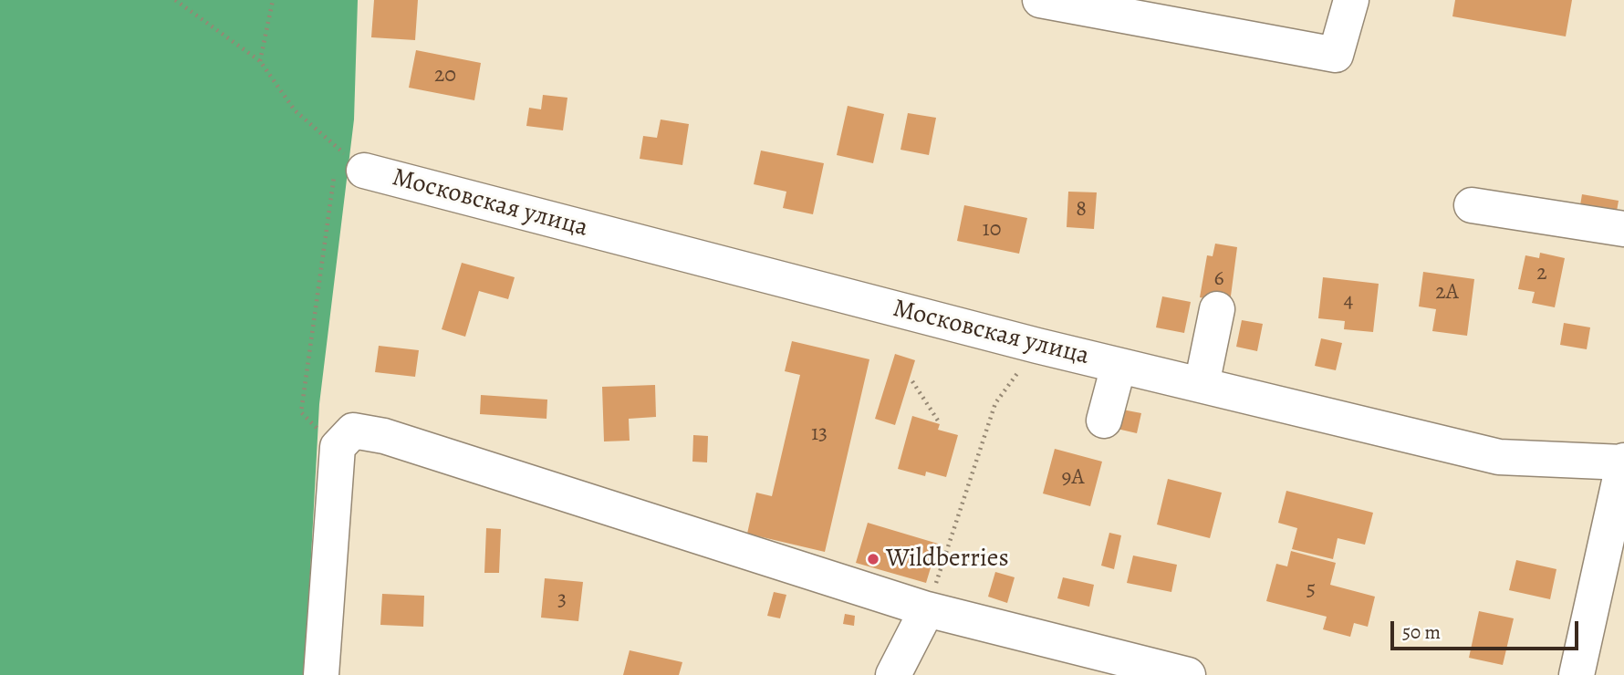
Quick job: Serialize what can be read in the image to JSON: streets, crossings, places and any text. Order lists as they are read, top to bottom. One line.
{"streets":{"street":["Московская улица"]},"places":["Wildberries"],"house_numbers":["20","8","10","2","6","2А","4","13","9А","5","3"],"scale_bar":"50 m"}
